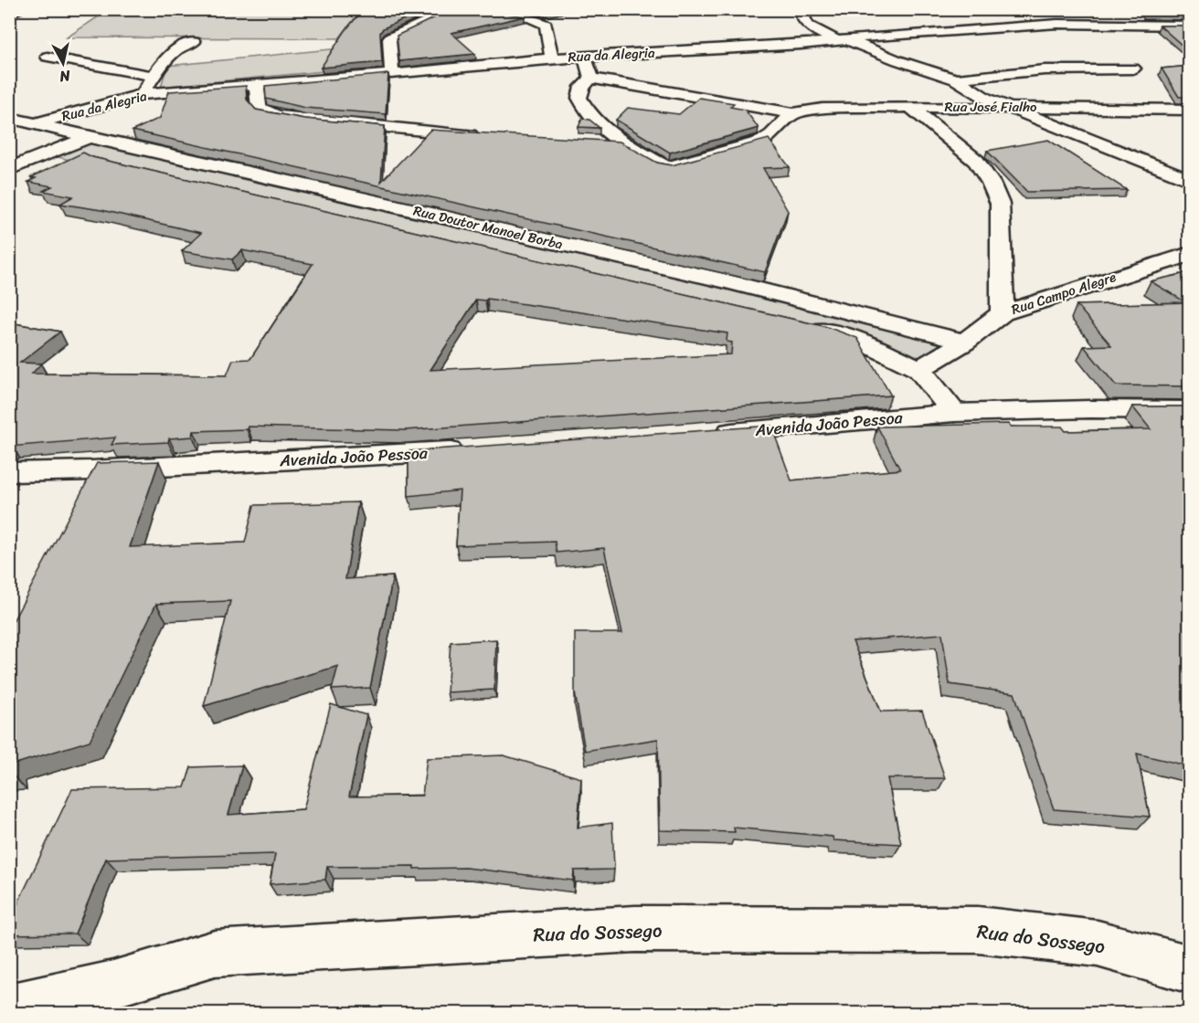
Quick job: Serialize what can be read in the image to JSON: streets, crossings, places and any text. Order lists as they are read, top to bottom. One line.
{"streets":{"street":["Rua da Alegria","Rua José Fialho","Rua Doutor Manoel Borba","Rua Campo Alegre","Avenida João Pessoa","Rua do Sossego"]},"crossings":[["Rua da Alegria","Rua Doutor Manoel Borba"],["Rua Doutor Manoel Borba","Rua Campo Alegre"]],"north":"bottom"}
